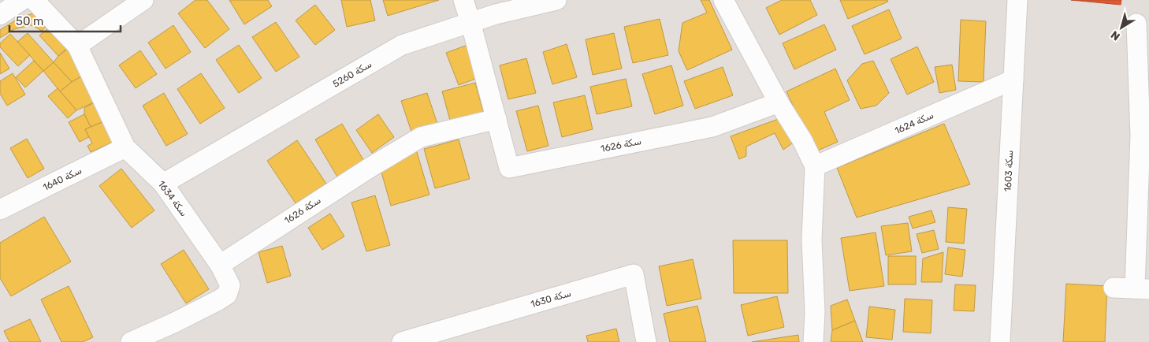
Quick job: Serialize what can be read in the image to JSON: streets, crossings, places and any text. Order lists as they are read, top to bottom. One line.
{"streets":{"street":["سكة 5260","سكة 1624","سكة 1626","سكة 1603","سكة 1640","سكة 1634","سكة 1630"]},"crossings":[["سكة 5260","سكة 1626"],["سكة 5260","سكة 1634"],["سكة 1624","سكة 1603"],["سكة 1626","سكة 1634"],["سكة 1640","سكة 1634"]],"scale_bar":"50 m","north":"bottom left"}
